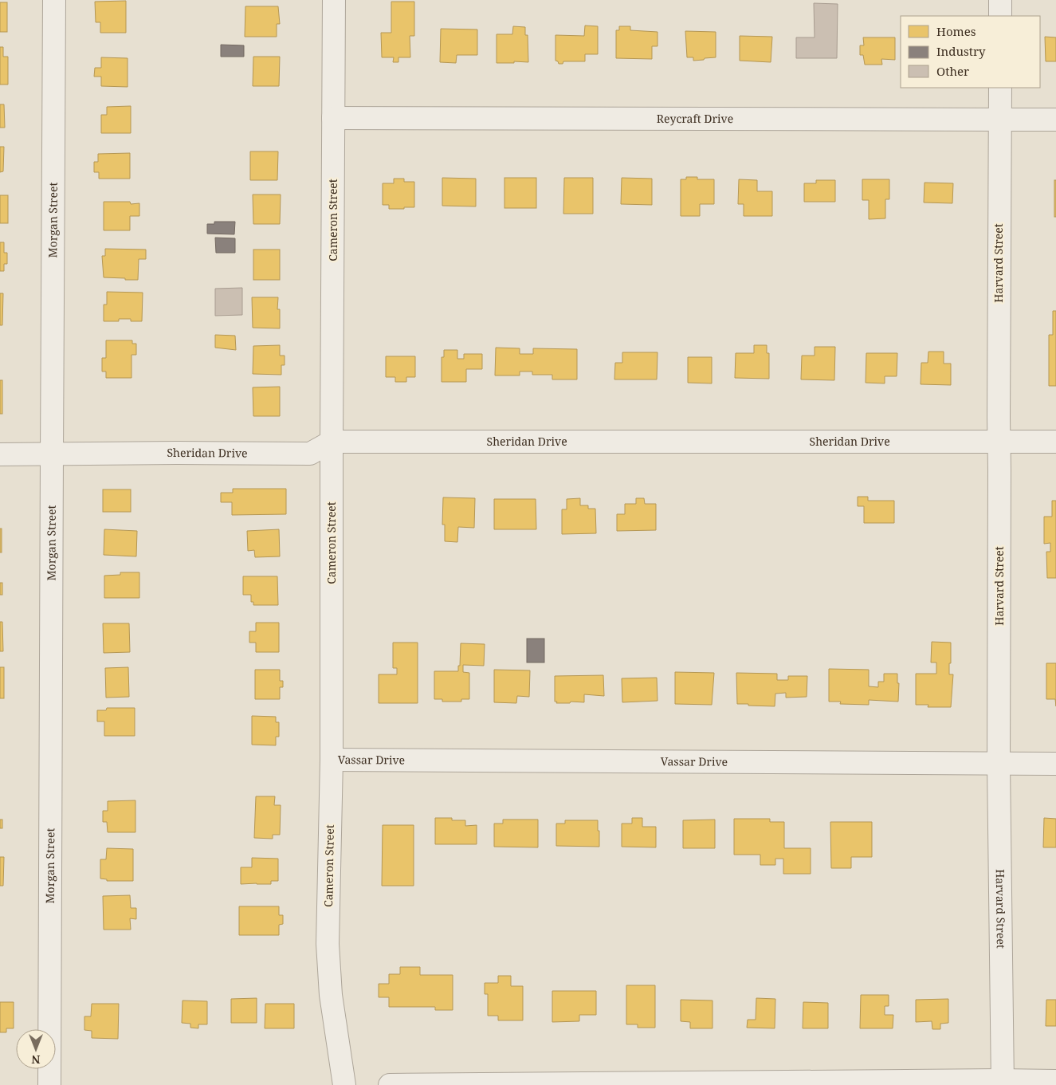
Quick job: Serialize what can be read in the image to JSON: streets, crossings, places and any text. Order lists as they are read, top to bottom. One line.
{"streets":{"street":["Reycraft Drive","Morgan Street","Cameron Street","Harvard Street","Sheridan Drive","Vassar Drive"]},"crossings":[["Reycraft Drive","Cameron Street"],["Reycraft Drive","Harvard Street"],["Morgan Street","Sheridan Drive"],["Cameron Street","Sheridan Drive"],["Cameron Street","Vassar Drive"],["Harvard Street","Sheridan Drive"],["Harvard Street","Vassar Drive"]],"legend":["Homes","Industry","Other"],"north":"bottom"}
